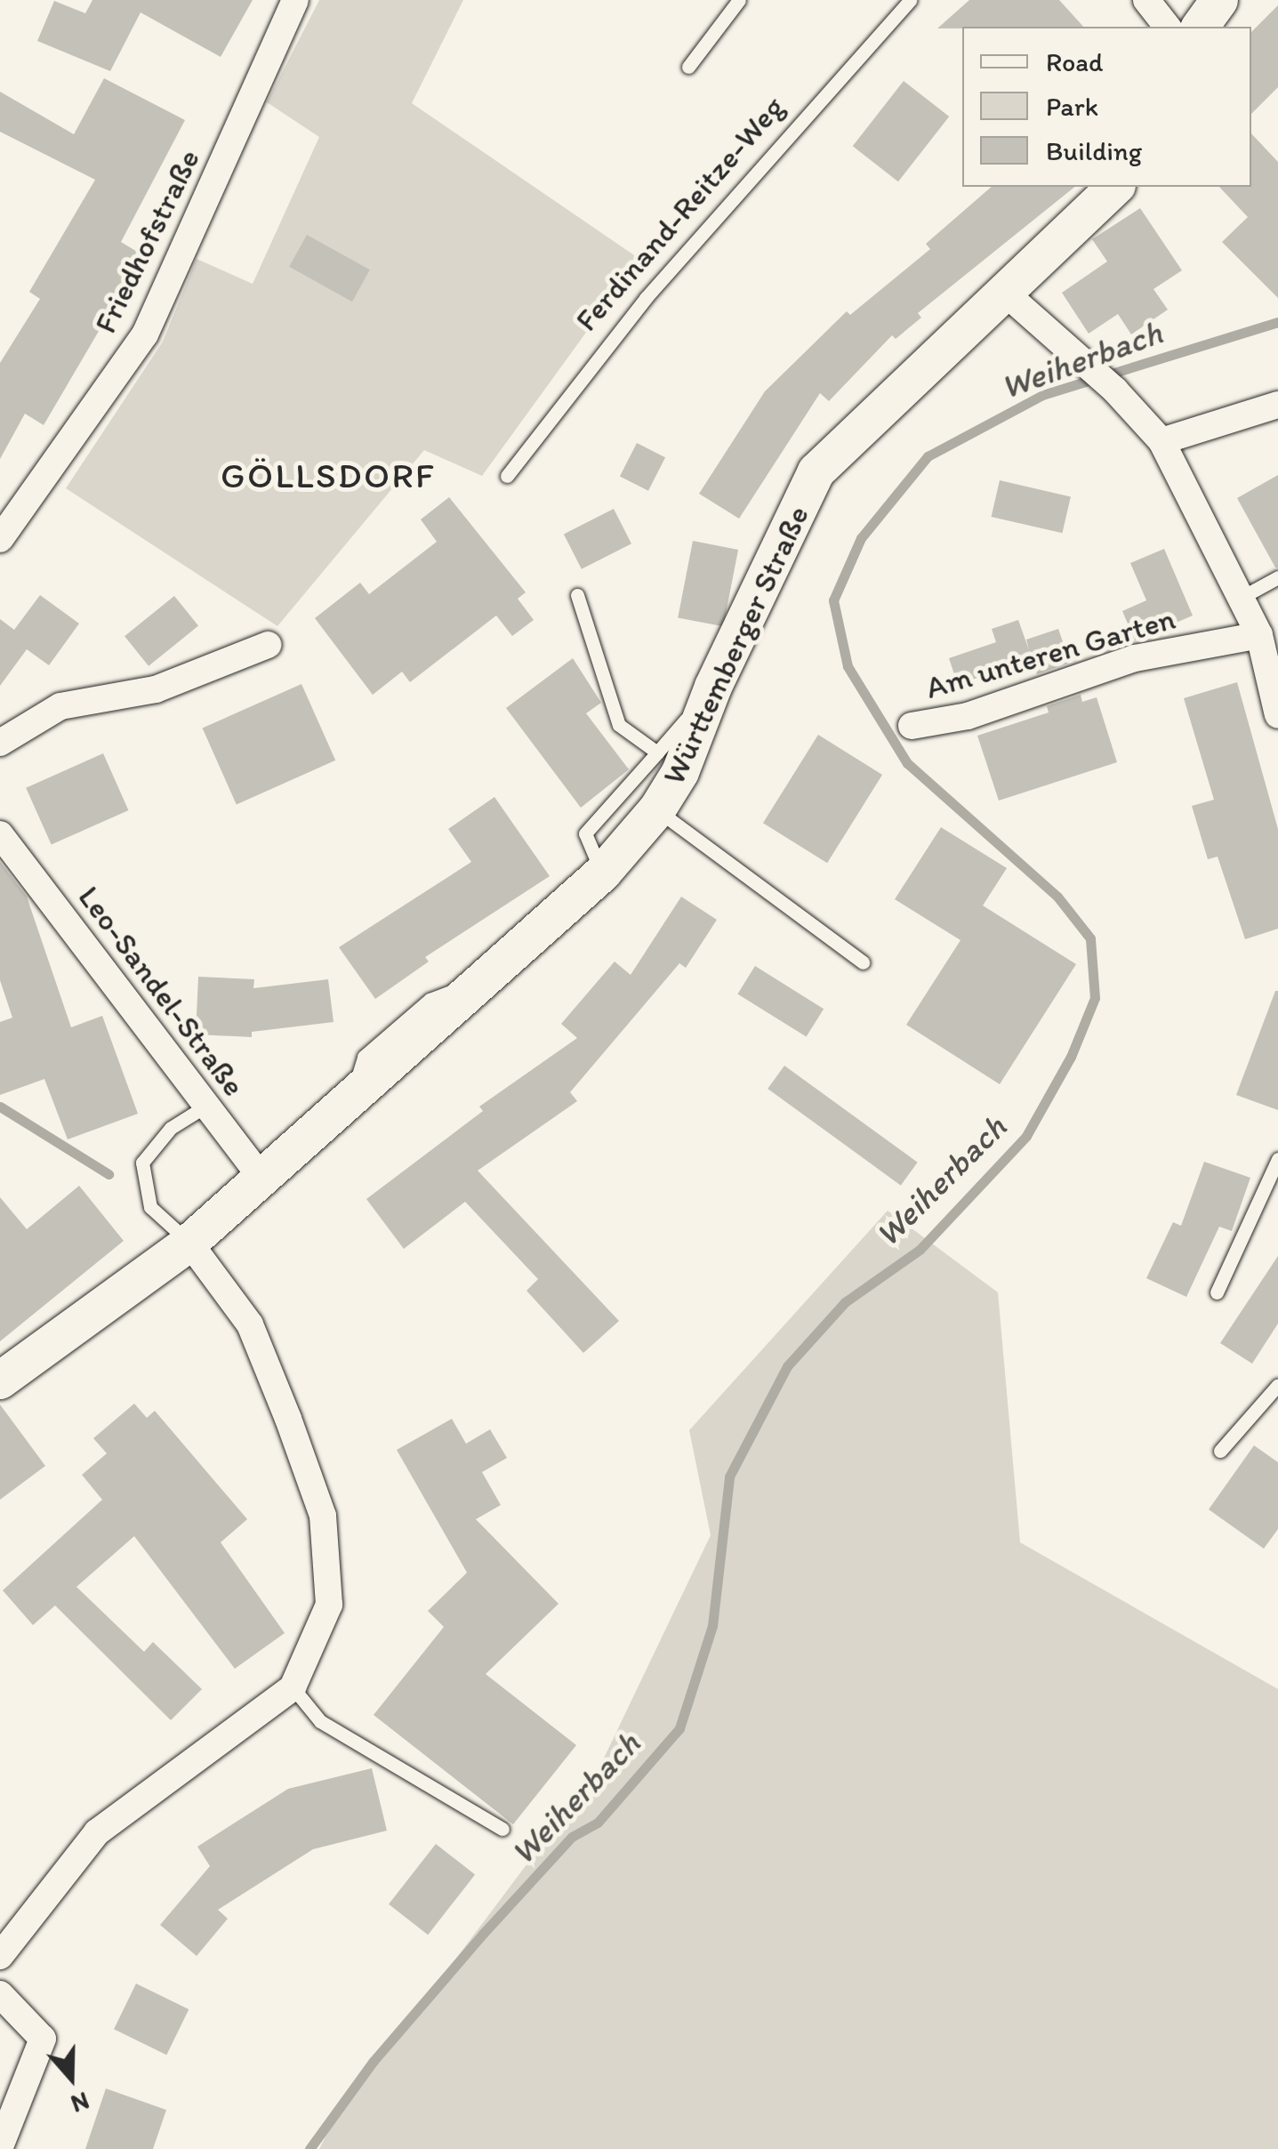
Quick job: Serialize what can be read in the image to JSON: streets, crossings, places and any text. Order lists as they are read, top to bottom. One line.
{"streets":{"street":["Friedhofstraße","Württemberger Straße","Am unteren Garten","Leo-Sandel-Straße"],"lane":["Ferdinand-Reitze-Weg"]},"crossings":[["Württemberger Straße","Leo-Sandel-Straße"]],"districts":["GÖLLSDORF"],"water":["Weiherbach"],"legend":["Road","Park","Building"],"north":"bottom"}
